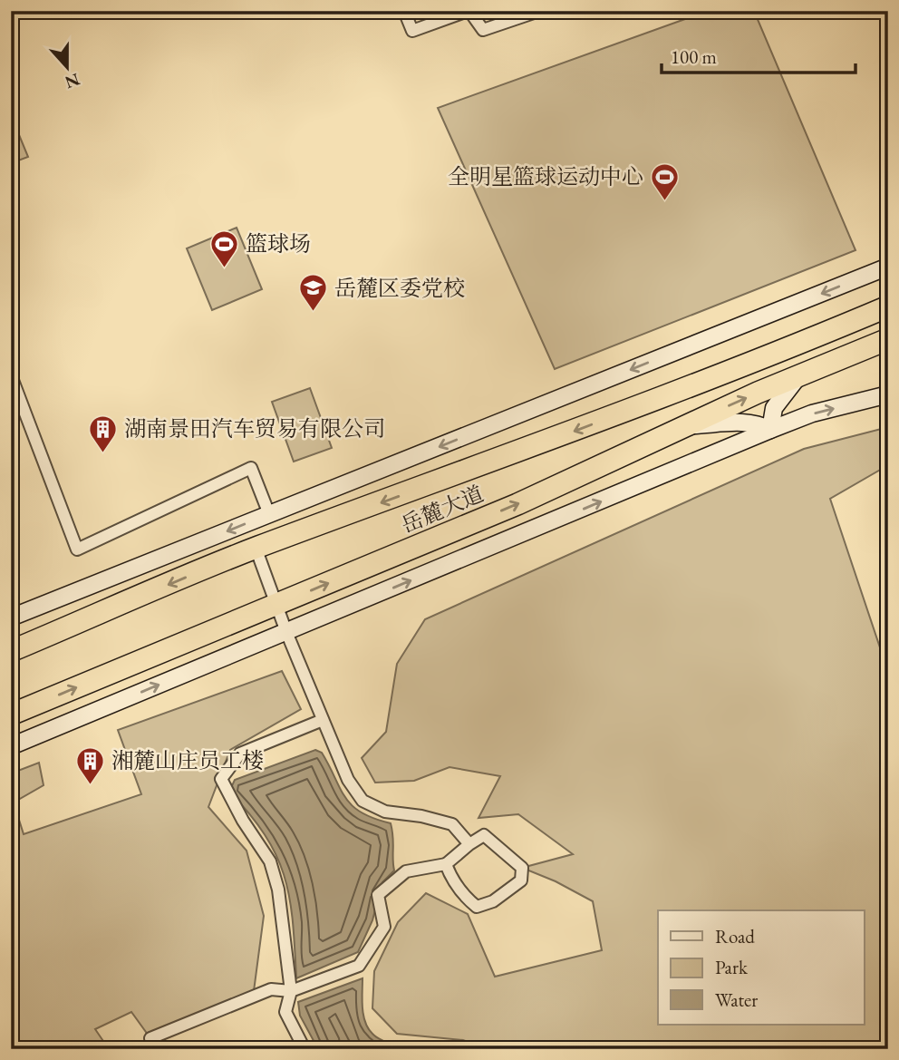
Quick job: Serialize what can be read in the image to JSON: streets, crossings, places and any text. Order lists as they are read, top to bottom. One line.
{"streets":{"highway":["岳麓大道"]},"places":{"sports":["全明星篮球运动中心","篮球场"],"school or university":["岳麓区委党校"],"building":["湖南景田汽车贸易有限公司","湘麓山庄员工楼"]},"legend":["Road","Park","Water"],"scale_bar":"100 m","north":"bottom"}
